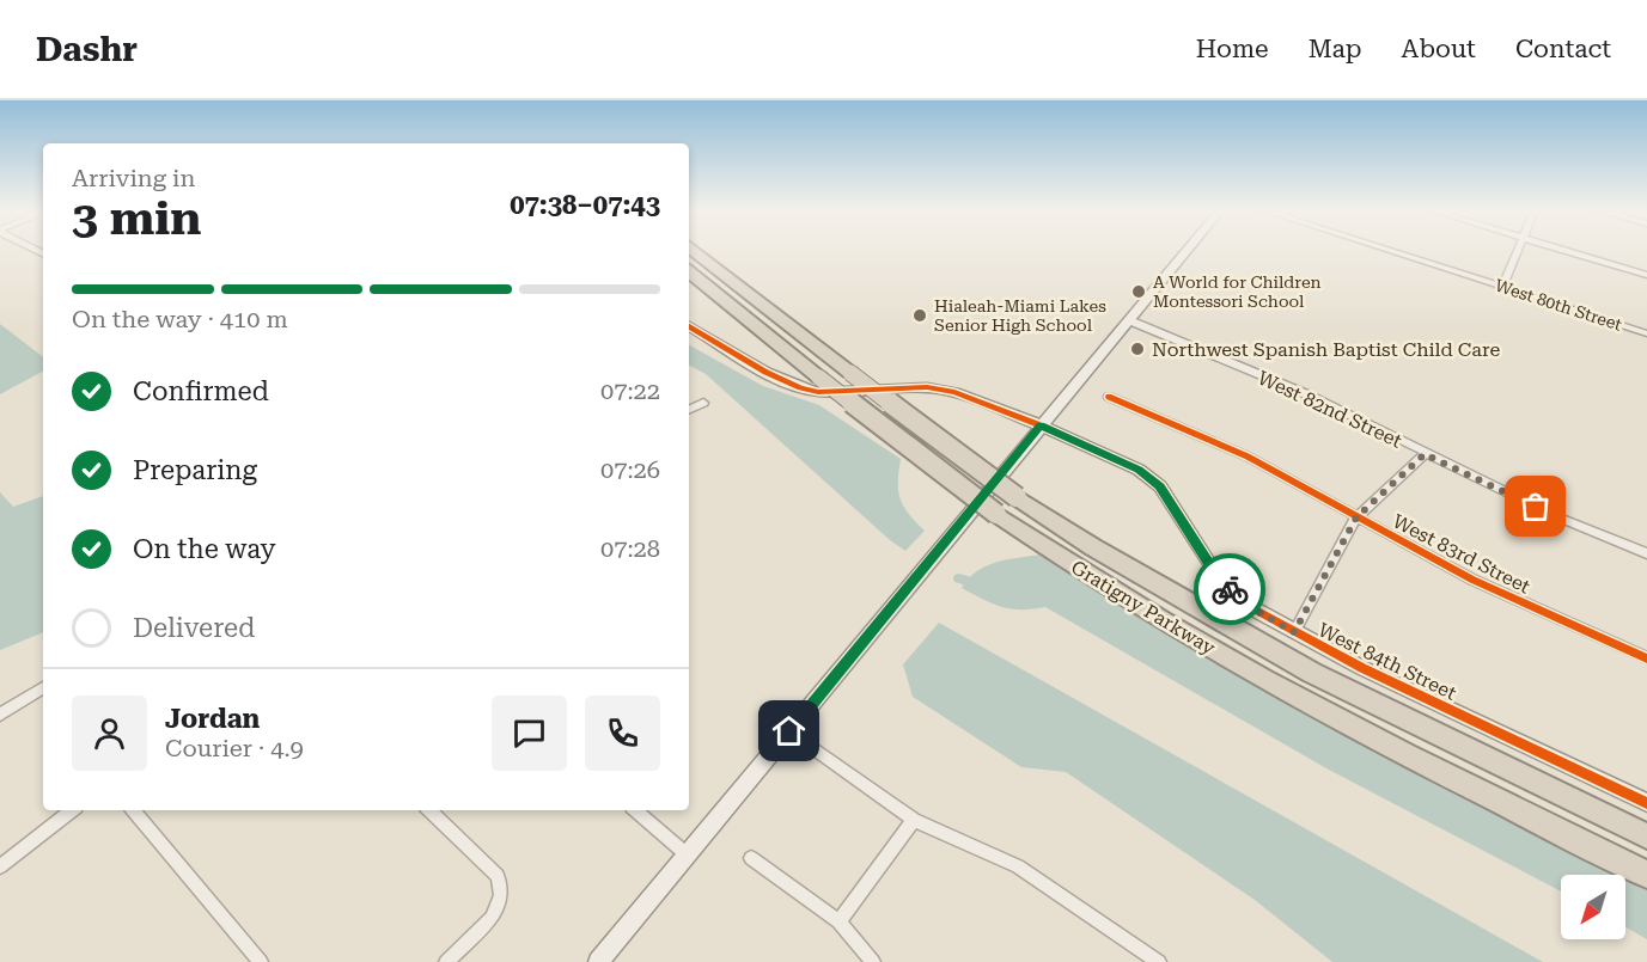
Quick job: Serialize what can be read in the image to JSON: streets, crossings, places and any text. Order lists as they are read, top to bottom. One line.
{"streets":{"highway":["Gratigny Parkway"],"main road":["West 84th Street"],"street":["West 80th Street","West 82nd Street","West 83rd Street"]},"places":["A World for Children Montessori School","Hialeah-Miami Lakes Senior High School","Northwest Spanish Baptist Child Care"],"north":"bottom left","page":{"header":"Dashr","nav":["Home","Map","About","Contact"],"heading":["3 min","Arriving in","07:38–07:43"],"panel":["Jordan","Courier · 4.9"],"bar":"On the way · 410 m","list":[["Confirmed","07:22"],["Preparing","07:26"],["On the way","07:28"],"Delivered"]}}
